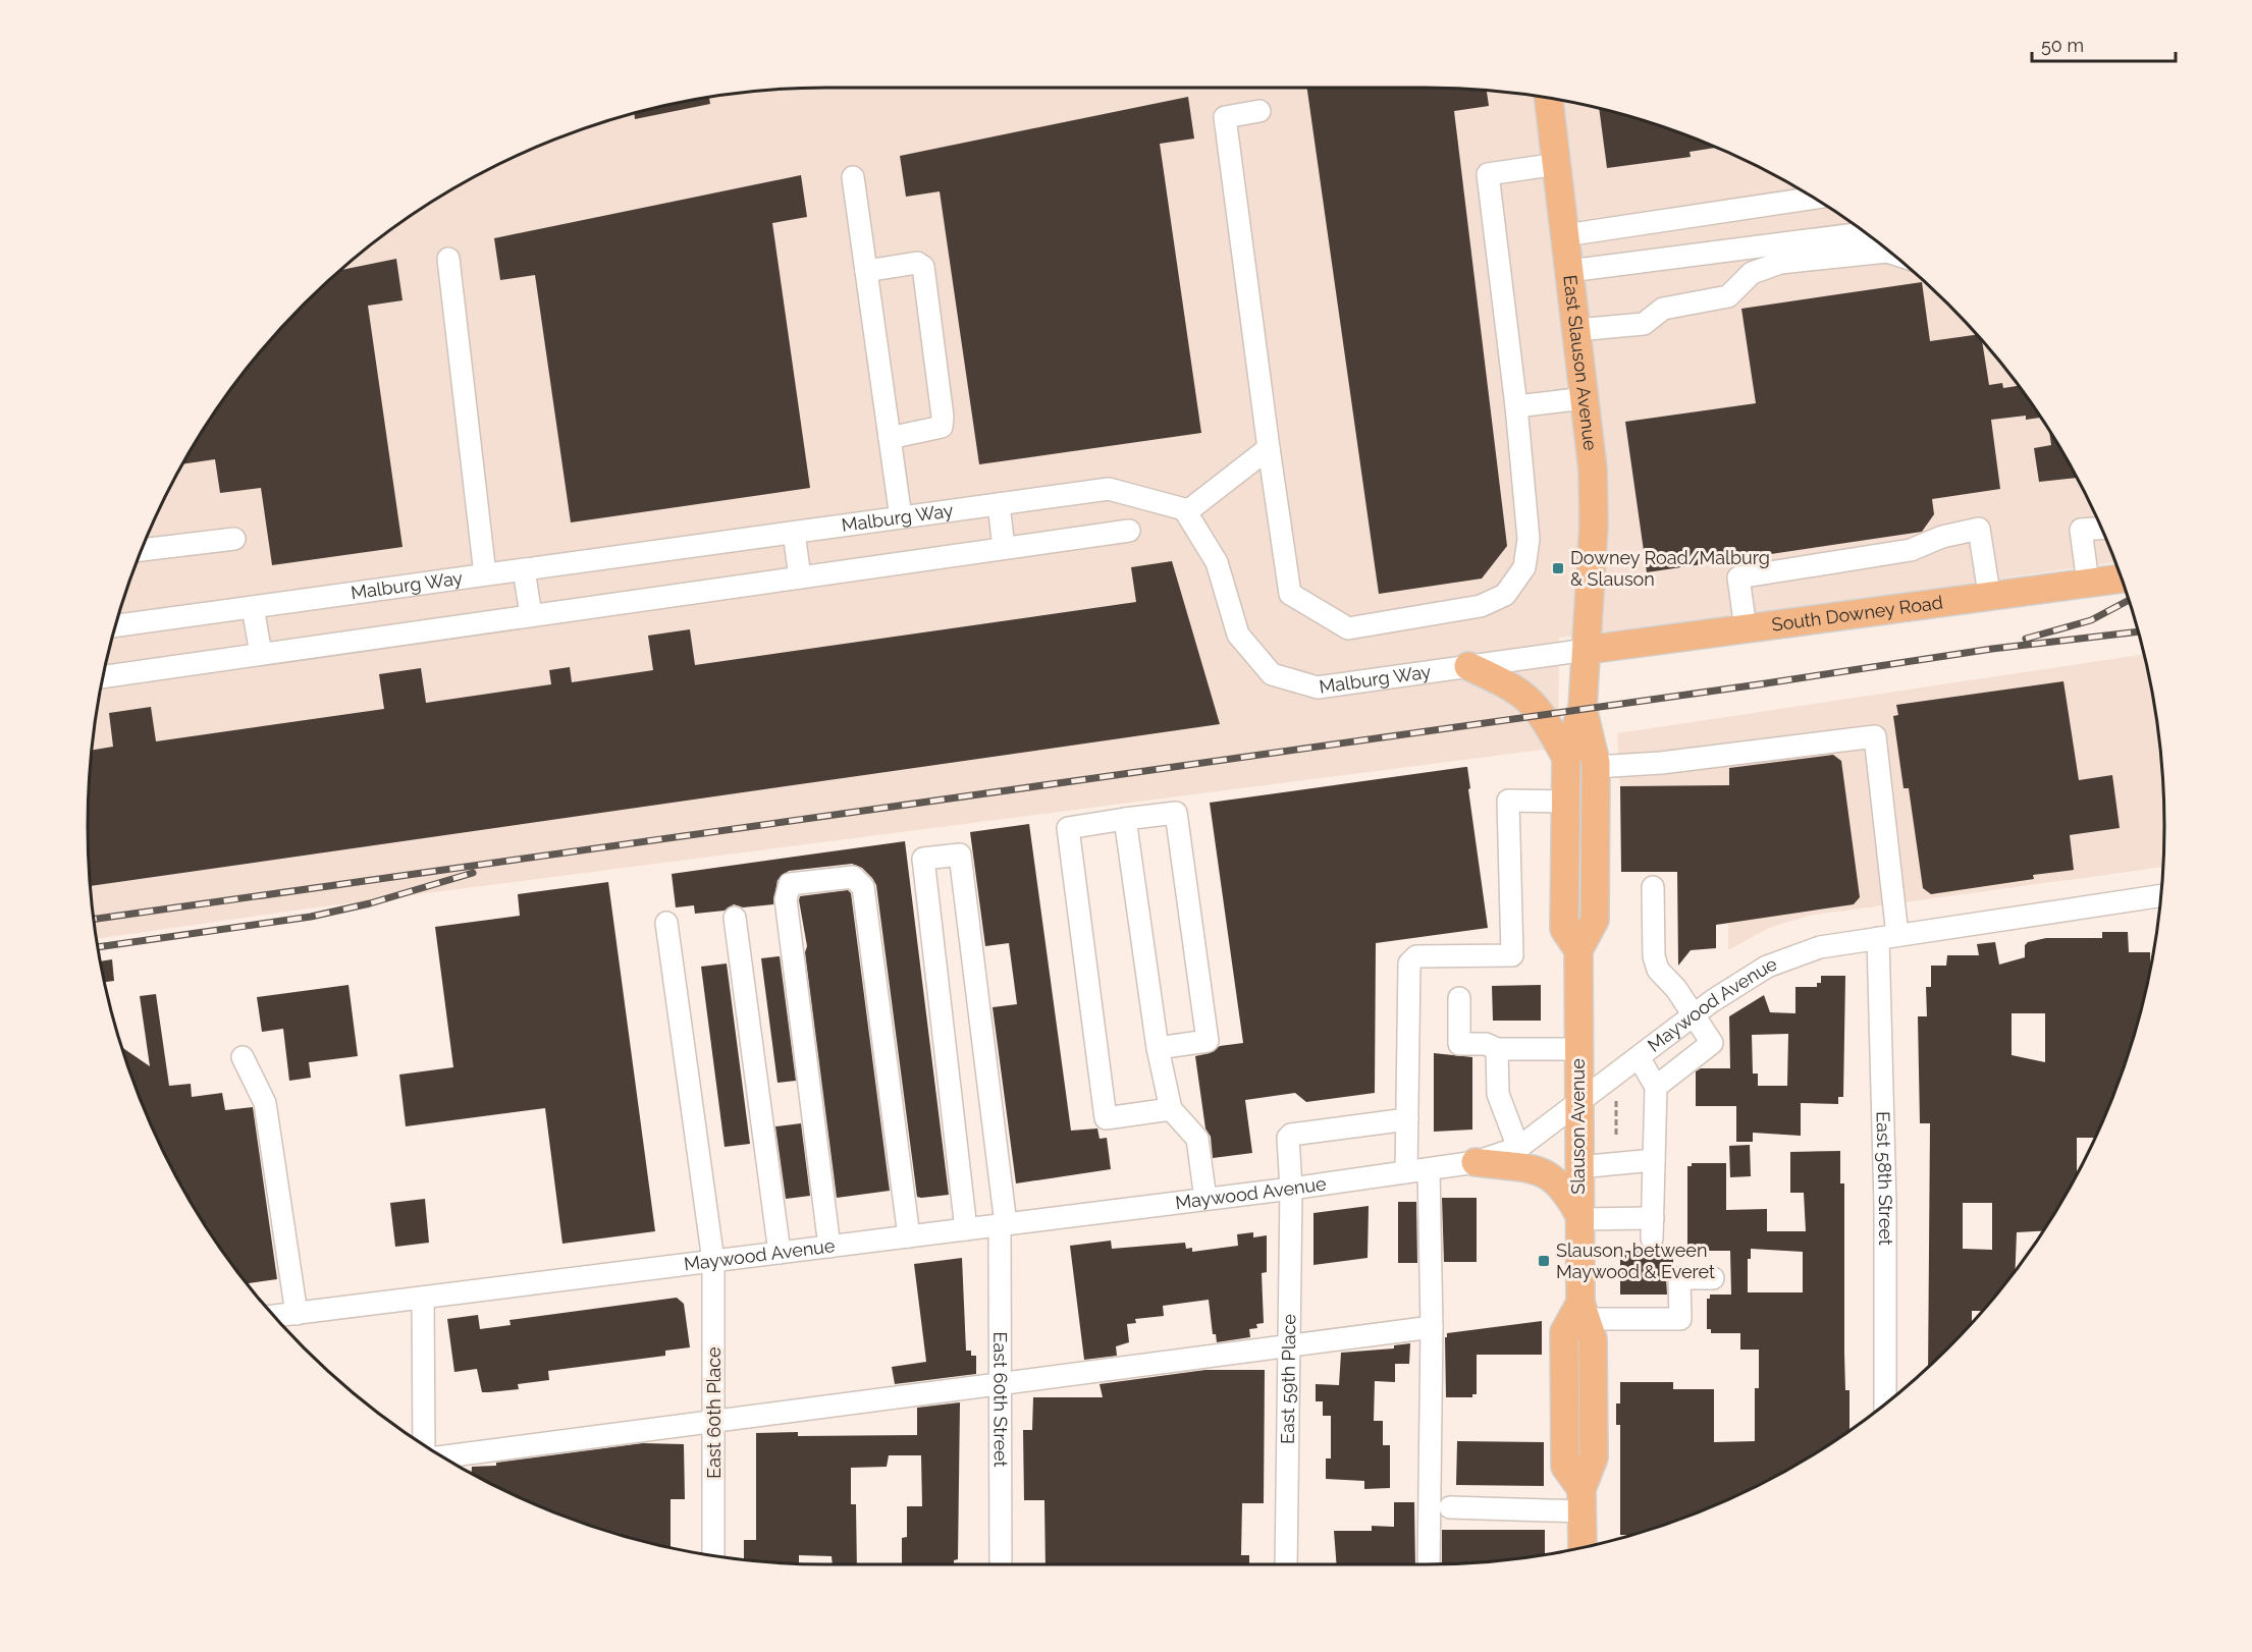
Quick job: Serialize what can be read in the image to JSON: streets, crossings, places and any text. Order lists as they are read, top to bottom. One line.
{"streets":{"main road":["East Slauson Avenue","South Downey Road","Slauson Avenue"],"street":["Malburg Way","Maywood Avenue","East 58th Street","East 59th Place","East 60th Street","East 60th Place"]},"crossings":[["East Slauson Avenue","Malburg Way"],["East Slauson Avenue","South Downey Road"],["East Slauson Avenue","Slauson Avenue"],["Malburg Way","South Downey Road"],["Malburg Way","Slauson Avenue"],["South Downey Road","Slauson Avenue"],["Maywood Avenue","Slauson Avenue"],["Maywood Avenue","East 58th Street"],["Maywood Avenue","East 59th Place"],["Maywood Avenue","East 60th Street"],["Maywood Avenue","East 60th Place"],["Slauson Avenue","East 58th Street"]],"places":{"transit":["Downey Road/Malburg & Slauson","Slauson, between Maywood & Everet"]},"scale_bar":"50 m"}
